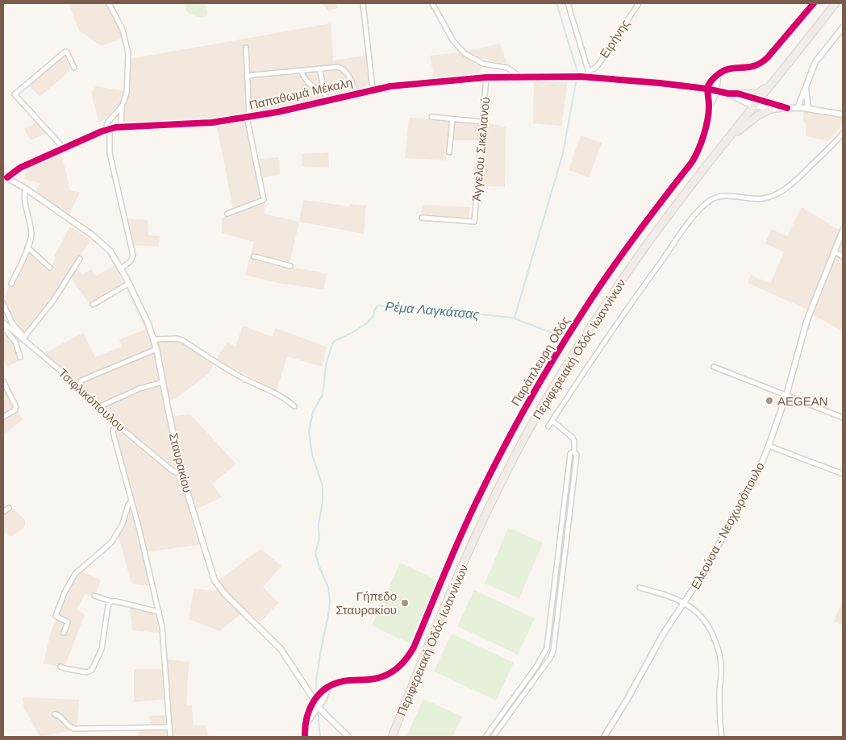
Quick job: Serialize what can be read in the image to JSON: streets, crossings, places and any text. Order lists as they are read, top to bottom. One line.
{"streets":{"highway":["Περιφερειακή Οδός Ιωαννίνων"],"street":["Ειρήνης","Παπαθωμά Μέκαλη","Άγγελου Σικελιανού","Παράπλευρη Οδός","Τσιφλικόπουλου","Σταυρακίου","Ελεούσα - Νεοχωρόπουλο"]},"crossings":[["Ειρήνης","Παπαθωμά Μέκαλη"],["Παπαθωμά Μέκαλη","Άγγελου Σικελιανού"],["Παπαθωμά Μέκαλη","Παράπλευρη Οδός"],["Παπαθωμά Μέκαλη","Σταυρακίου"],["Παράπλευρη Οδός","Σταυρακίου"],["Τσιφλικόπουλου","Σταυρακίου"]],"water":["Ρέμα Λαγκάτσας"],"places":["AEGEAN","Γήπεδο Σταυρακίου"]}
